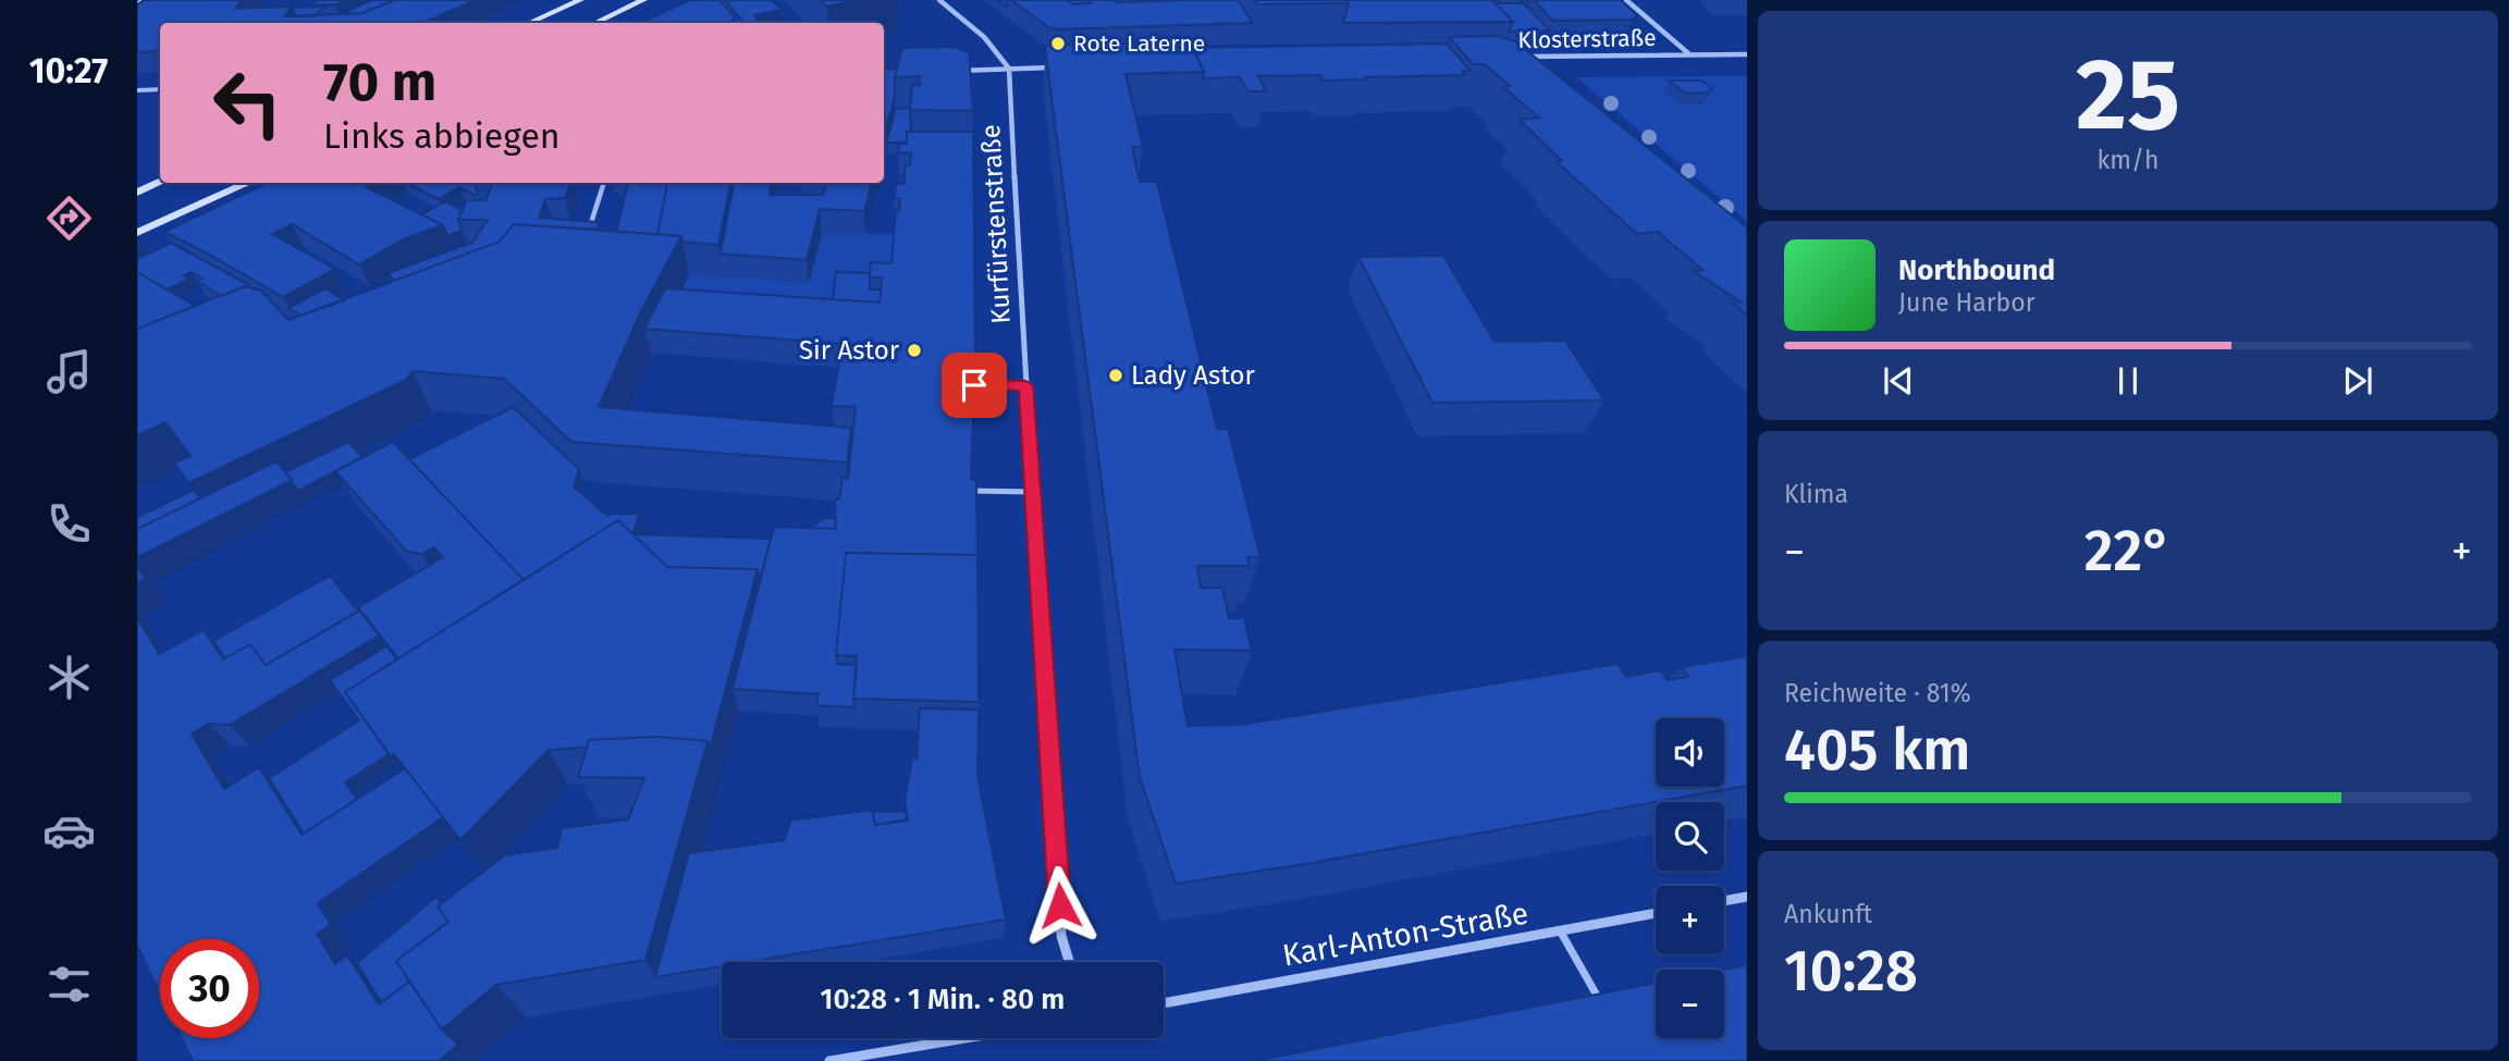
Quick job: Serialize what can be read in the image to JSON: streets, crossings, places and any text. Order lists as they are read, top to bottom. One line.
{"streets":{"street":["Klosterstraße","Kurfürstenstraße","Karl-Anton-Straße"]},"places":["Rote Laterne","Sir Astor","Lady Astor"],"page":{"tabs":"10:27","tile":[["25","km/h"],"Klima",["Reichweite · 81%","405 km"],["Ankunft","10:28"]],"turn":["70 m","Links abbiegen"],"song":["Northbound","June Harbor"],"heat":["−","22°","+"],"map_buttons":["+","−"],"limit":"30","trip":"10:28 · 1 Min. · 80 m"}}
